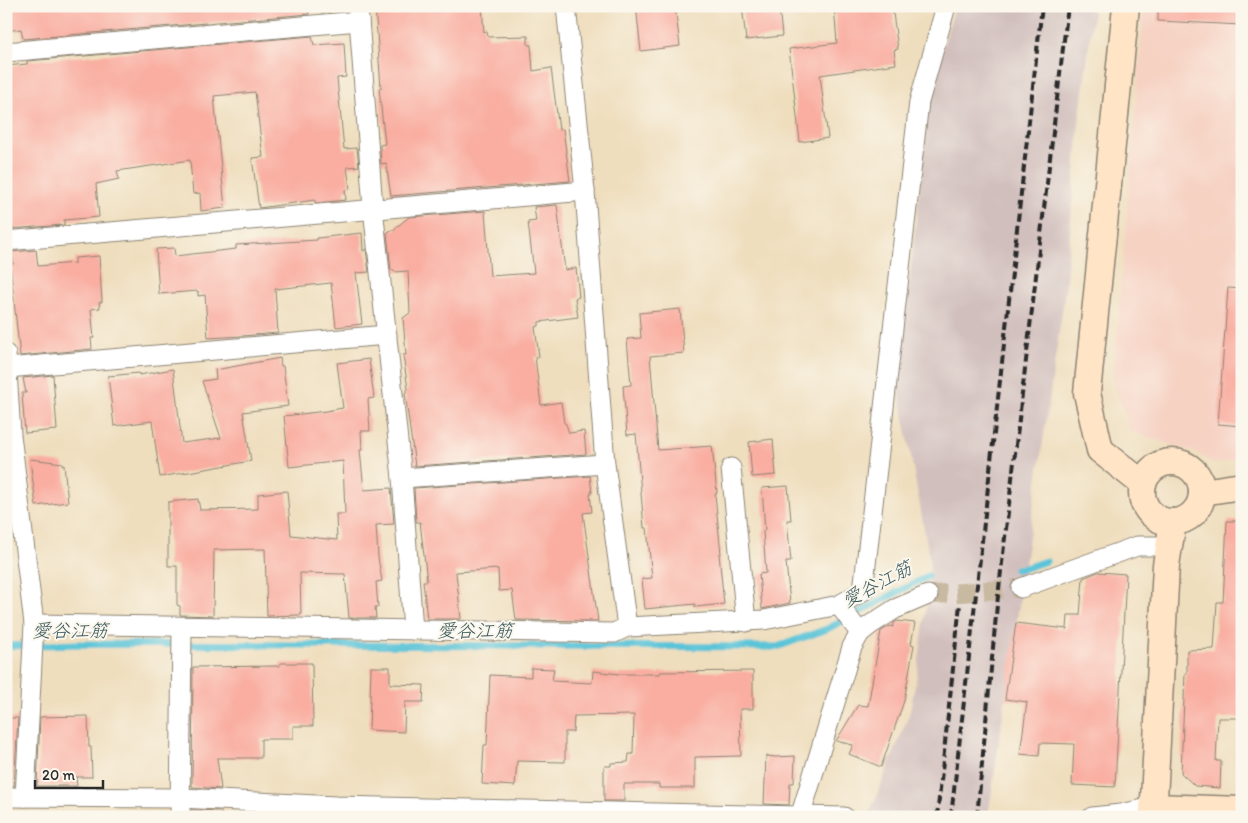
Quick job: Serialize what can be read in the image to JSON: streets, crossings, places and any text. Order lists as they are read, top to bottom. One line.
{"water":["愛谷江筋"],"scale_bar":"20 m"}
